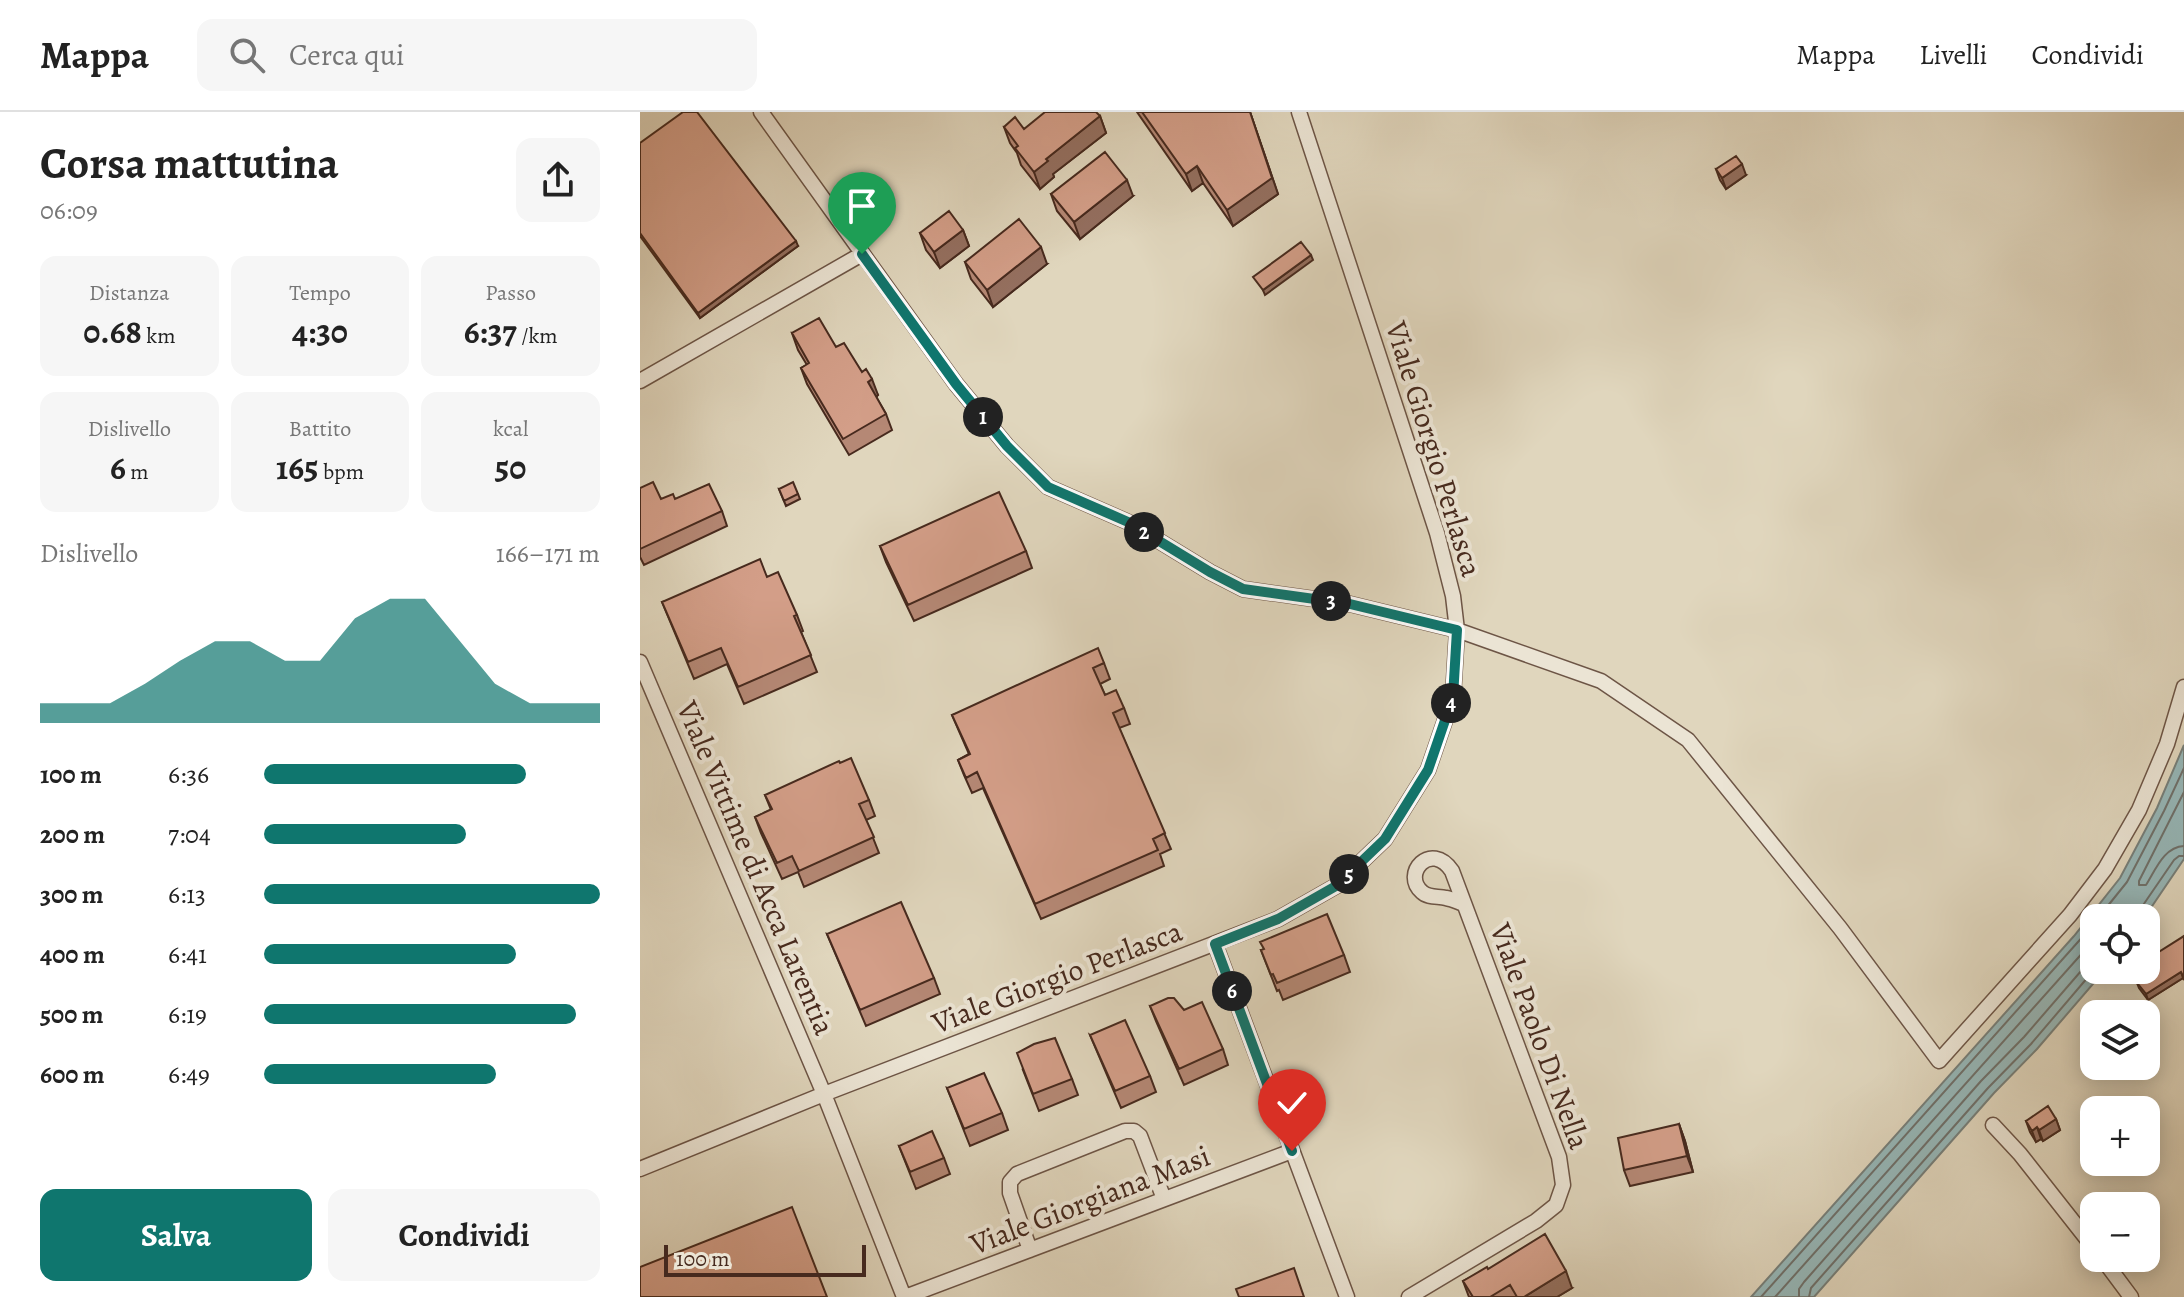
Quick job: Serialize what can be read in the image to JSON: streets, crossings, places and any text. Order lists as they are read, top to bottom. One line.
{"streets":{"street":["Viale Giorgio Perlasca","Viale Vittime di Acca Larentia","Viale Paolo Di Nella","Viale Giorgiana Masi"]},"crossings":[["Viale Giorgio Perlasca","Viale Vittime di Acca Larentia"]],"scale_bar":"100 m","page":{"header":"Mappa","search":"Cerca qui","nav":["Mappa","Livelli","Condividi"],"heading":["Corsa mattutina","06:09"],"stats":[["Distanza","0.68 km"],["Tempo","4:30"],["Passo","6:37 /km"],["Dislivello","6 m"],["Battito","165 bpm"],["kcal","50"]],"pins":["1","2","3","4","5","6"],"chart":["Dislivello","166–171 m"],"list":[{"name":"100 m","note":"6:36"},{"name":"200 m","note":"7:04"},{"name":"300 m","note":"6:13"},{"name":"400 m","note":"6:41"},{"name":"500 m","note":"6:19"},{"name":"600 m","note":"6:49"}],"map_buttons":["+","−"],"buttons":["Salva","Condividi"],"scale":"100 m"}}
